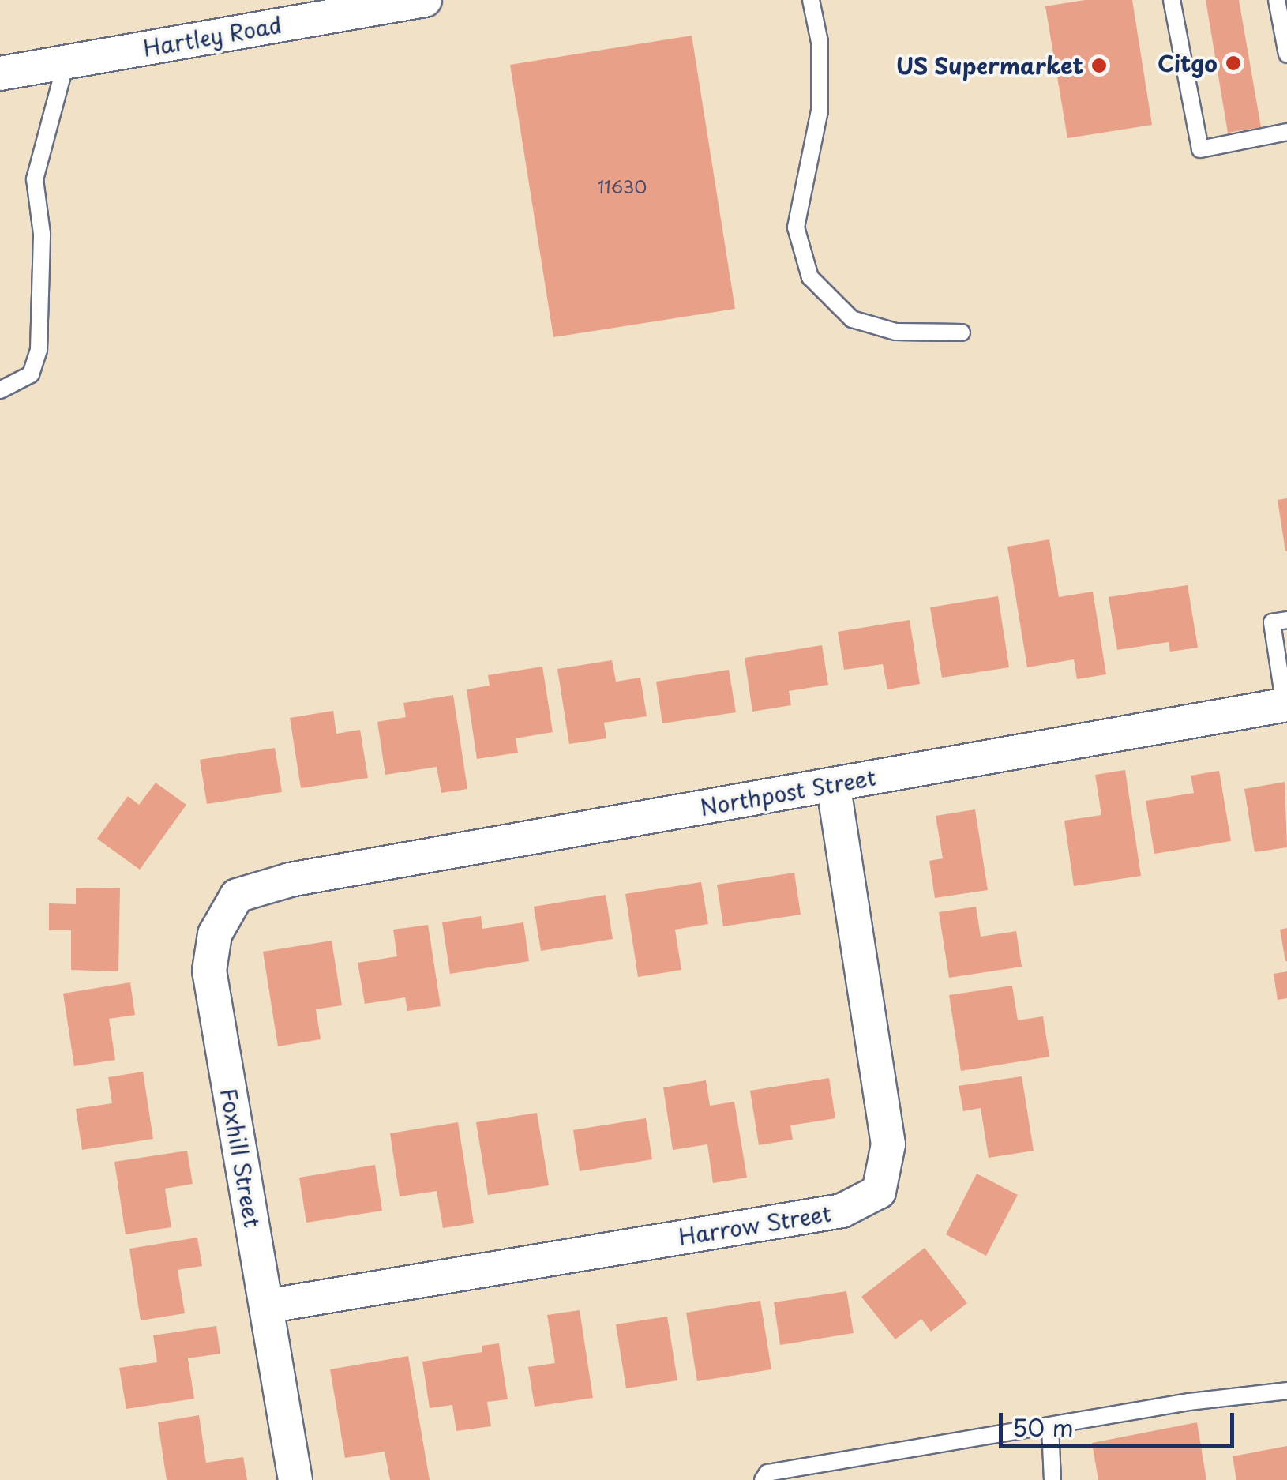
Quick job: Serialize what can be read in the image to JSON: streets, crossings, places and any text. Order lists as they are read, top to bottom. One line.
{"streets":{"street":["Hartley Road","Northpost Street","Foxhill Street","Harrow Street"]},"crossings":[["Northpost Street","Foxhill Street"],["Northpost Street","Harrow Street"],["Foxhill Street","Harrow Street"]],"places":["Citgo","US Supermarket"],"house_numbers":["11630"],"scale_bar":"50 m"}
